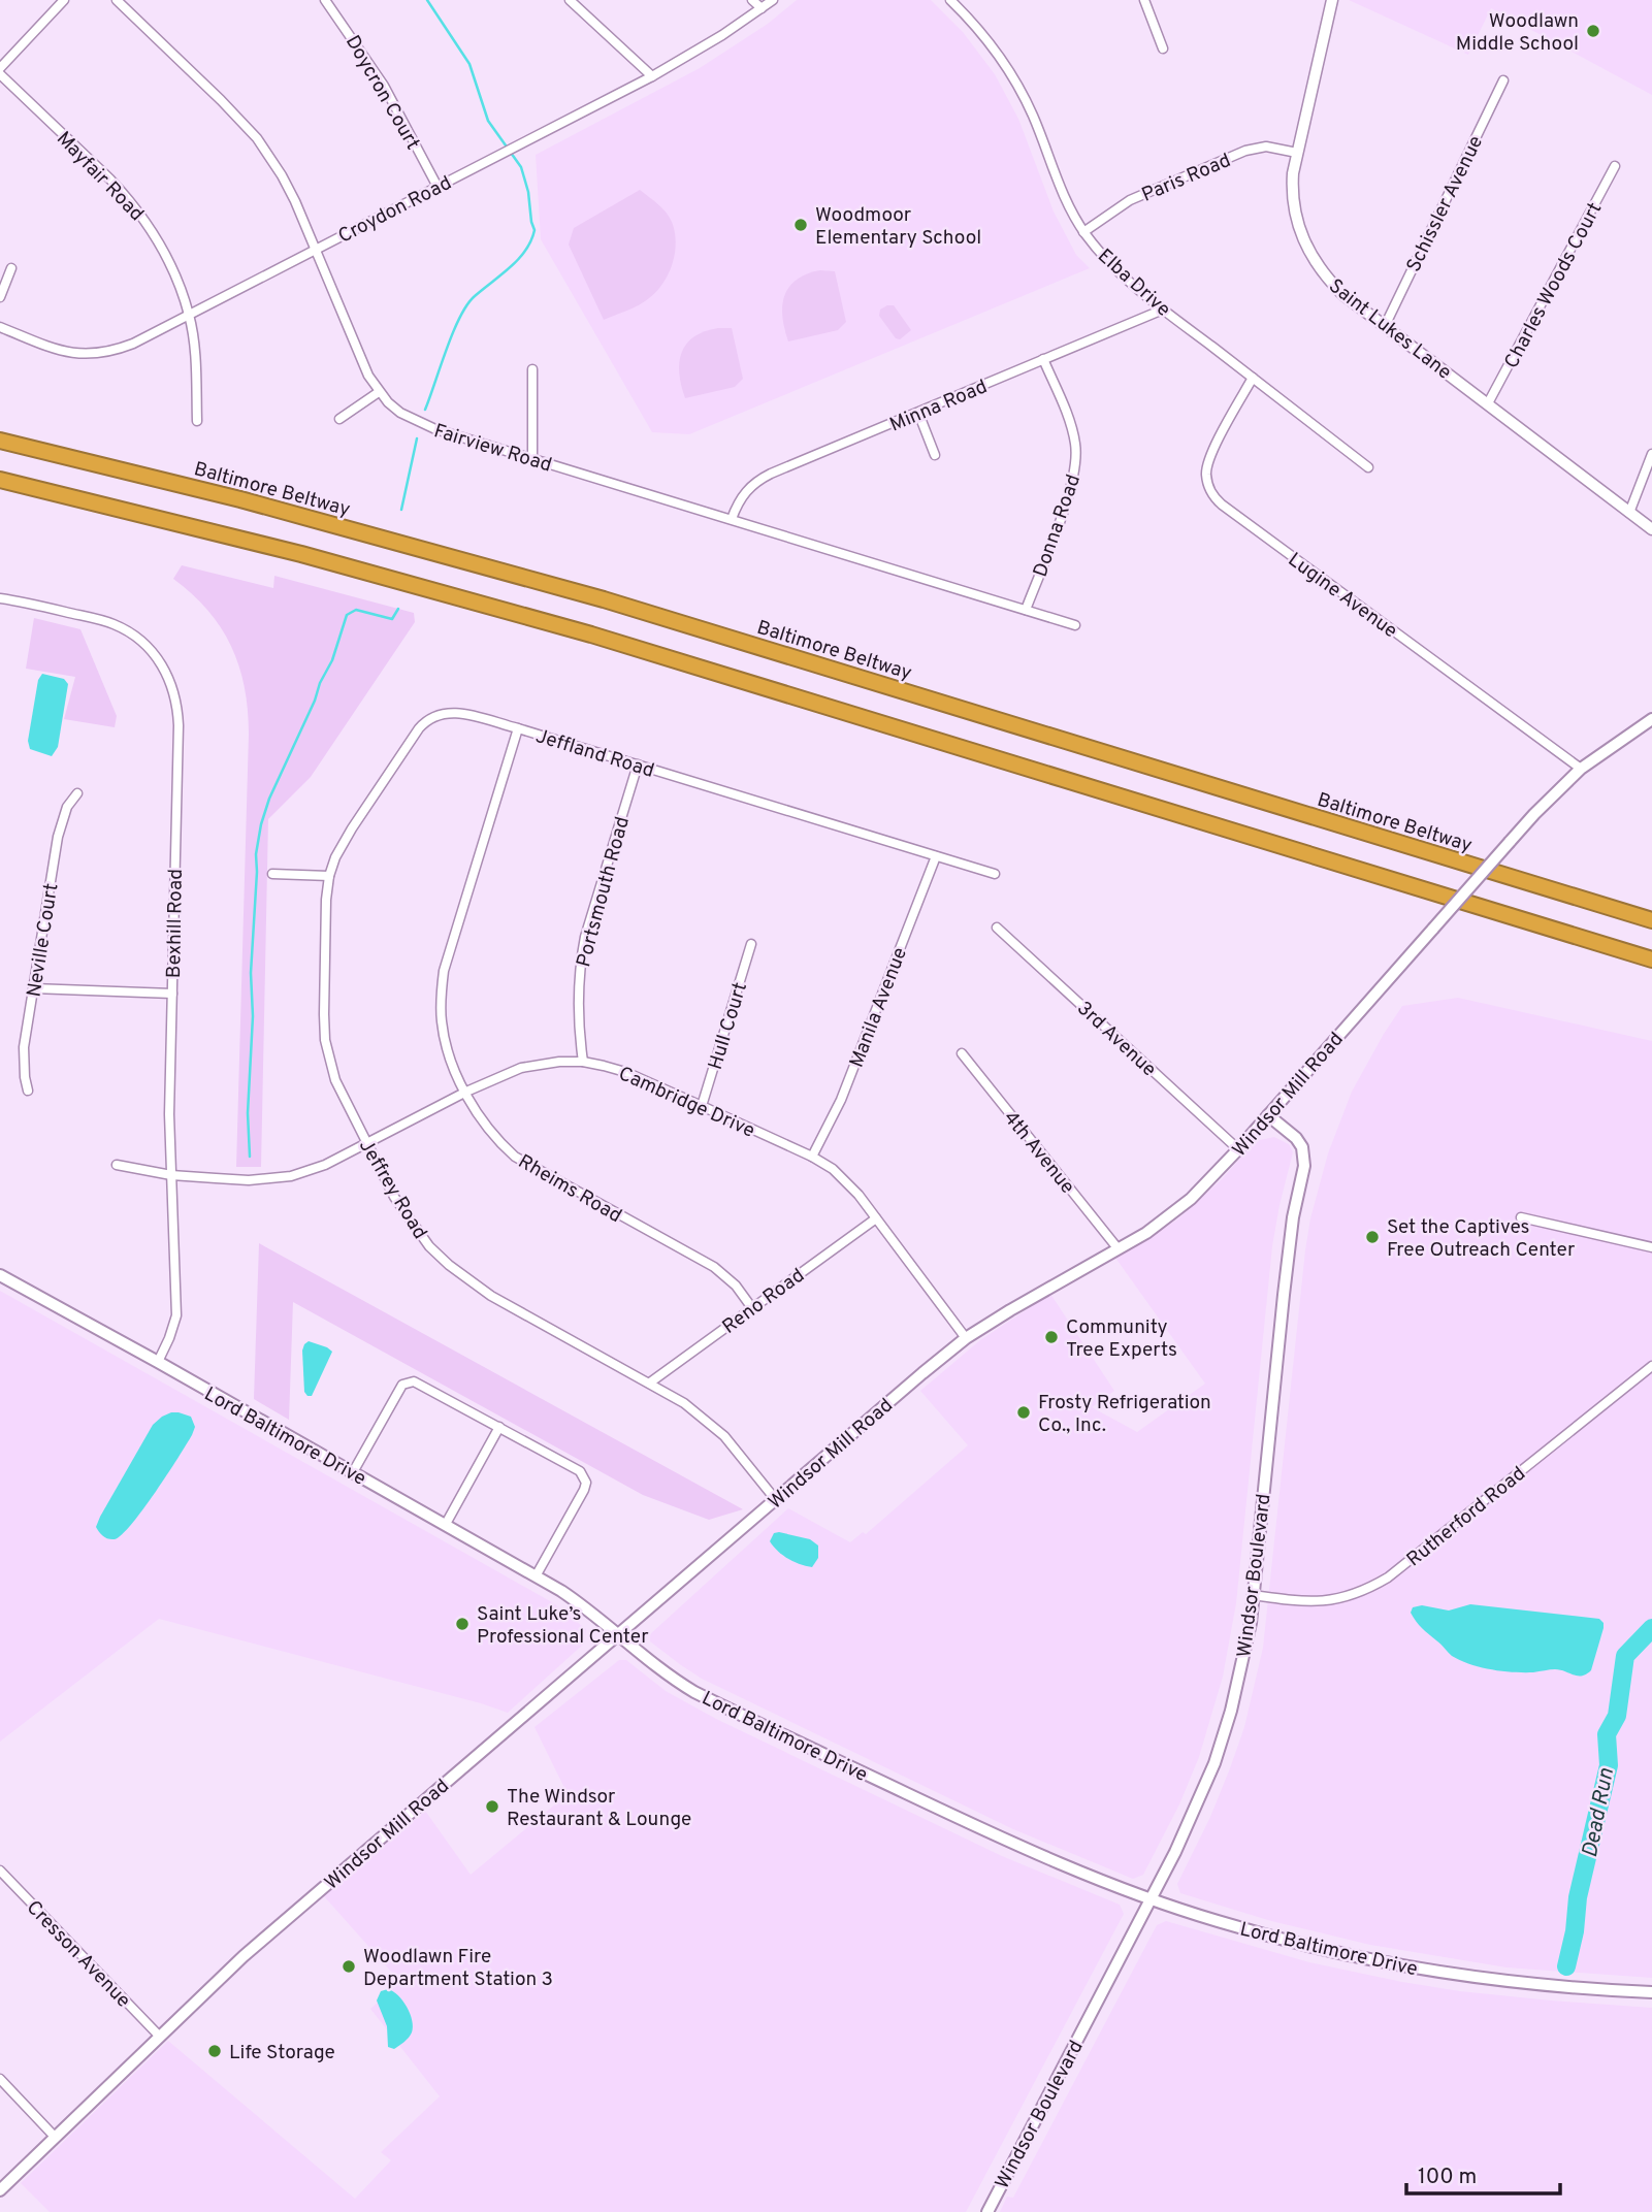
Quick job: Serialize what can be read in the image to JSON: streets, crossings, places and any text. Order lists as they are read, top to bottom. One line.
{"streets":{"highway":["Baltimore Beltway"],"main road":["Windsor Mill Road","Lord Baltimore Drive","Windsor Boulevard"],"street":["Doycron Court","Mayfair Road","Paris Road","Schissler Avenue","Croydon Road","Elba Drive","Charles Woods Court","Saint Lukes Lane","Minna Road","Fairview Road","Donna Road","Lugine Avenue","Jeffland Road","Portsmouth Road","Bexhill Road","Neville Court","Manila Avenue","Hull Court","3rd Avenue","Cambridge Drive","4th Avenue","Rheims Road","Jeffrey Road","Reno Road","Rutherford Road","Cresson Avenue"]},"crossings":[["Doycron Court","Croydon Road"],["Mayfair Road","Croydon Road"],["Paris Road","Elba Drive"],["Paris Road","Saint Lukes Lane"],["Schissler Avenue","Saint Lukes Lane"],["Croydon Road","Fairview Road"],["Elba Drive","Minna Road"],["Elba Drive","Lugine Avenue"],["Charles Woods Court","Saint Lukes Lane"],["Minna Road","Fairview Road"],["Minna Road","Donna Road"],["Fairview Road","Donna Road"],["Lugine Avenue","Windsor Mill Road"],["Jeffland Road","Portsmouth Road"],["Jeffland Road","Manila Avenue"],["Jeffland Road","Rheims Road"],["Jeffland Road","Jeffrey Road"],["Portsmouth Road","Cambridge Drive"],["Bexhill Road","Cambridge Drive"],["Bexhill Road","Lord Baltimore Drive"],["Manila Avenue","Cambridge Drive"],["Hull Court","Cambridge Drive"],["3rd Avenue","Windsor Mill Road"],["Windsor Mill Road","Cambridge Drive"],["Windsor Mill Road","4th Avenue"],["Windsor Mill Road","Jeffrey Road"],["Windsor Mill Road","Lord Baltimore Drive"],["Windsor Mill Road","Windsor Boulevard"],["Windsor Mill Road","Cresson Avenue"],["Cambridge Drive","Rheims Road"],["Cambridge Drive","Jeffrey Road"],["Cambridge Drive","Reno Road"],["Rheims Road","Reno Road"],["Jeffrey Road","Reno Road"],["Lord Baltimore Drive","Windsor Boulevard"],["Rutherford Road","Windsor Boulevard"]],"water":["Dead Run"],"places":["Woodlawn Middle School","Woodmoor Elementary School","Set the Captives Free Outreach Center","Community Tree Experts","Frosty Refrigeration Co., Inc.","Saint Luke’s Professional Center","The Windsor Restaurant & Lounge","Woodlawn Fire Department Station 3","Life Storage"],"scale_bar":"100 m"}
